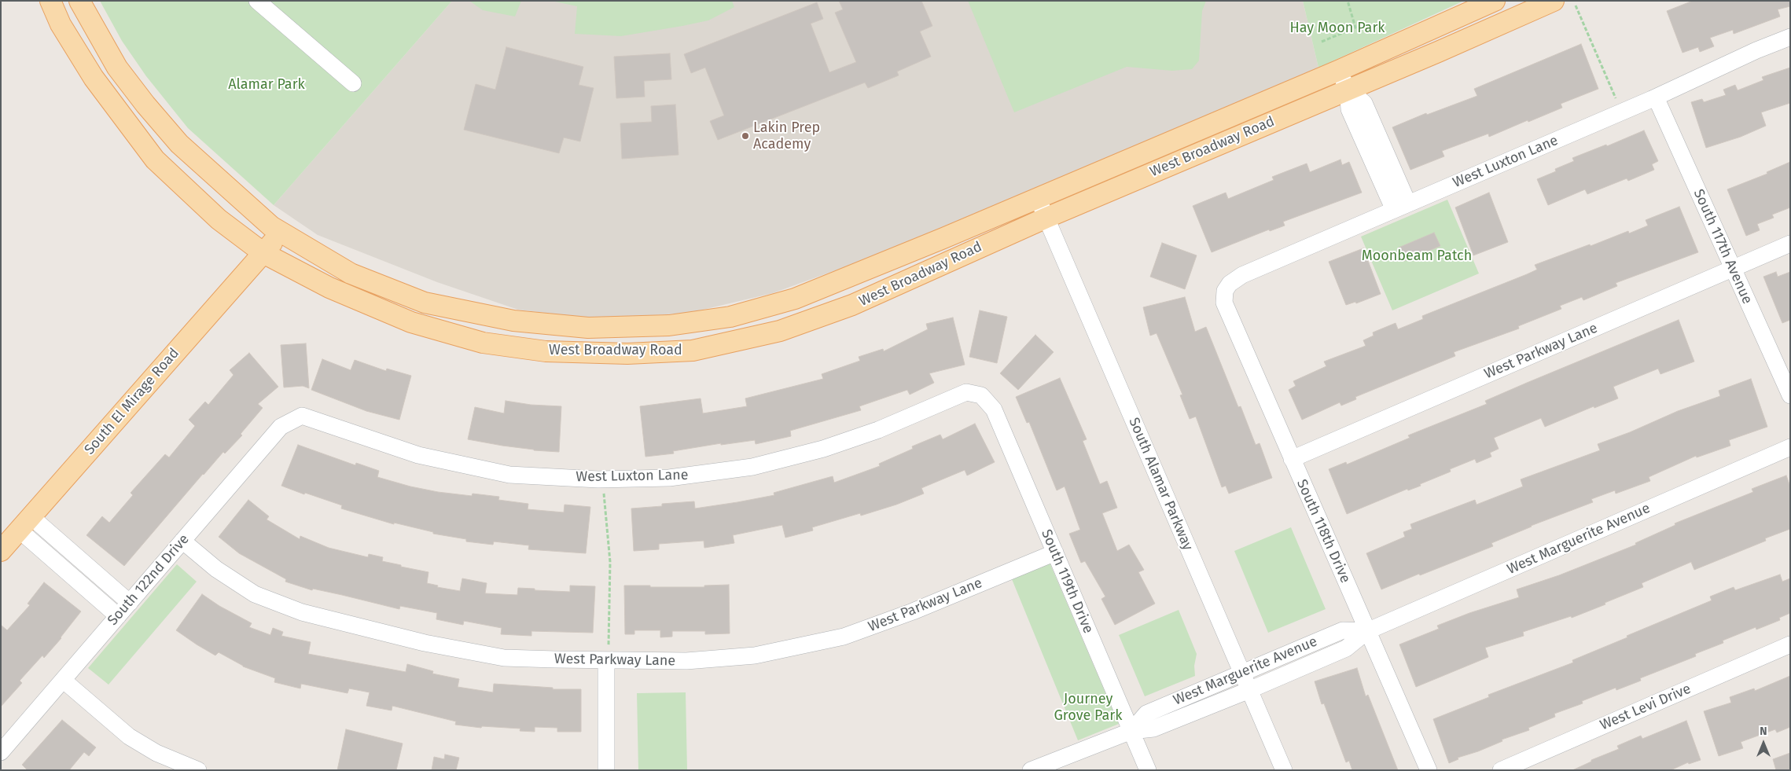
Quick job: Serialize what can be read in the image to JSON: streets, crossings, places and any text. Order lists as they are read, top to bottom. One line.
{"streets":{"main road":["West Broadway Road","South El Mirage Road"],"street":["West Luxton Lane","South 117th Avenue","West Parkway Lane","South Alamar Parkway","South 118th Drive","West Marguerite Avenue","South 122nd Drive","South 119th Drive","West Levi Drive"]},"crossings":[["West Broadway Road","South El Mirage Road"],["West Broadway Road","South Alamar Parkway"],["West Luxton Lane","South 117th Avenue"],["West Luxton Lane","South 118th Drive"],["West Luxton Lane","South 122nd Drive"],["West Luxton Lane","South 119th Drive"],["South 117th Avenue","West Parkway Lane"],["West Parkway Lane","South 118th Drive"],["West Parkway Lane","South 122nd Drive"],["West Parkway Lane","South 119th Drive"],["South Alamar Parkway","West Marguerite Avenue"],["South 118th Drive","West Marguerite Avenue"],["West Marguerite Avenue","South 119th Drive"]],"parks":["Hay Moon Park","Alamar Park","Moonbeam Patch","Journey Grove Park"],"places":["Lakin Prep Academy"],"north":"top"}
